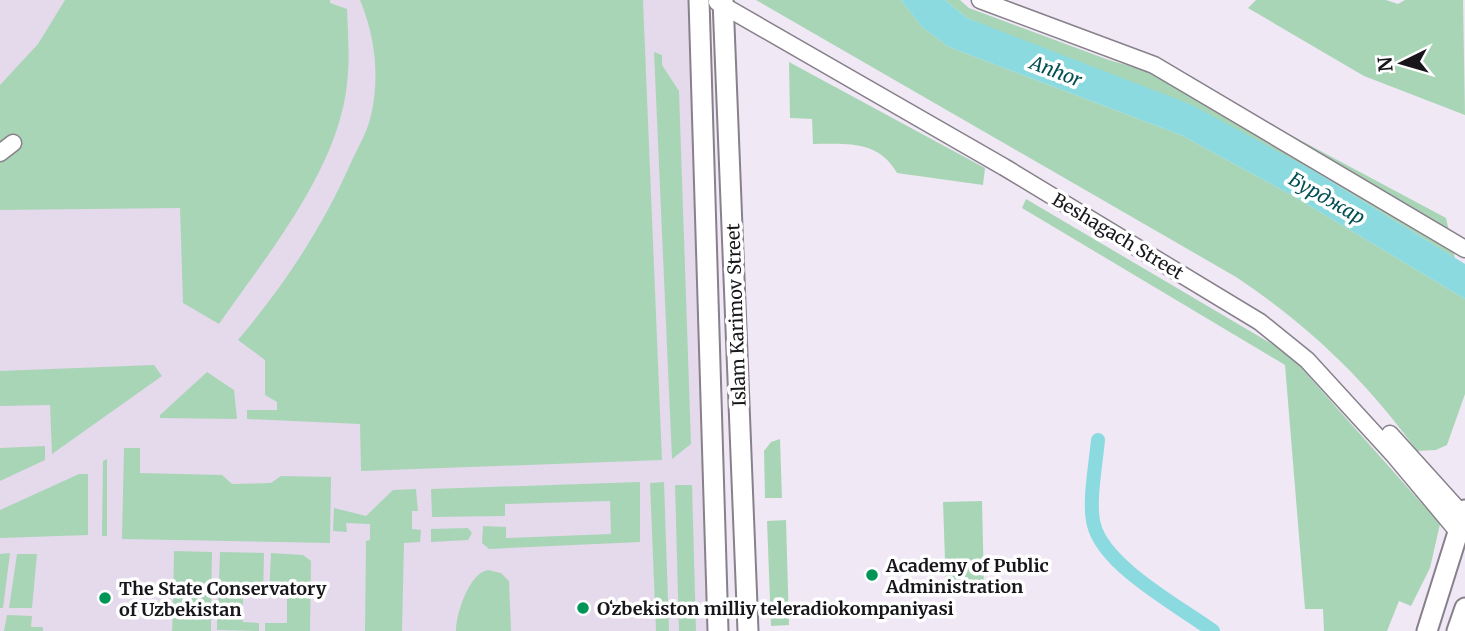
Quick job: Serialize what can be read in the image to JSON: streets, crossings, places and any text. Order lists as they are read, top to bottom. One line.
{"streets":{"main road":["Islam Karimov Street"],"street":["Beshagach Street"]},"crossings":[["Beshagach Street","Islam Karimov Street"]],"water":["Anhor","Бурджар"],"places":["Academy of Public Administration","The State Conservatory of Uzbekistan","Oʻzbekiston milliy teleradiokompaniyasi"],"north":"left"}
